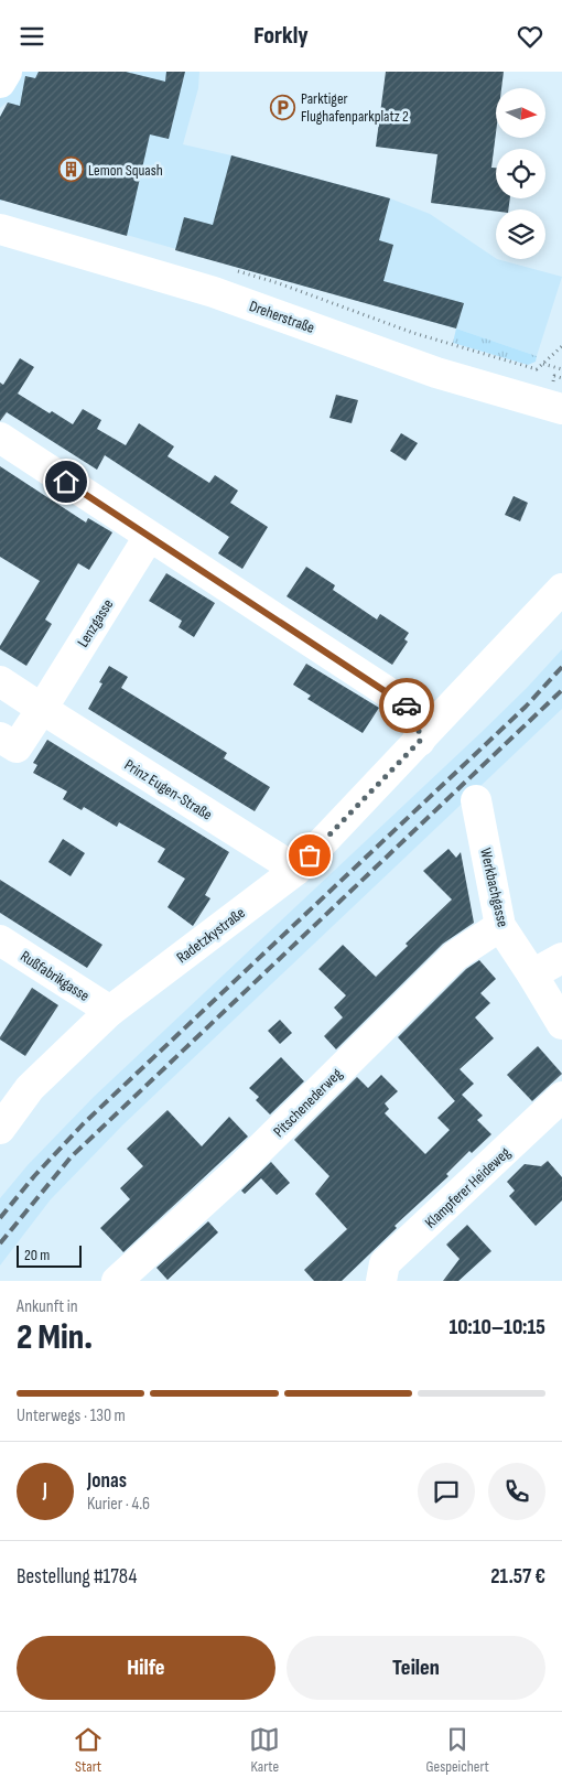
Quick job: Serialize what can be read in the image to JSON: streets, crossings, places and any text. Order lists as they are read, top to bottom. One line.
{"streets":{"street":["Dreherstraße","Lenzgasse","Prinz Eugen-Straße","Werkbachgasse","Radetzkystraße","Rußfabrikgasse","Pitschenederweg","Klampferer Heideweg"]},"crossings":[["Lenzgasse","Prinz Eugen-Straße"],["Prinz Eugen-Straße","Radetzkystraße"],["Werkbachgasse","Pitschenederweg"],["Radetzkystraße","Rußfabrikgasse"]],"places":{"parking":["Parktiger Flughafenparkplatz 2"],"building":["Lemon Squash"]},"scale_bar":"20 m","north":"right","page":{"header":"Forkly","scale":"20 m","heading":["2 Min.","Ankunft in","10:10–10:15"],"panel":["Jonas","Kurier · 4.6","Bestellung #1784","21.57 €"],"bar":"Unterwegs · 130 m","round":"J","buttons":["Hilfe","Teilen"],"tabs":["Start","Karte","Gespeichert"]}}
